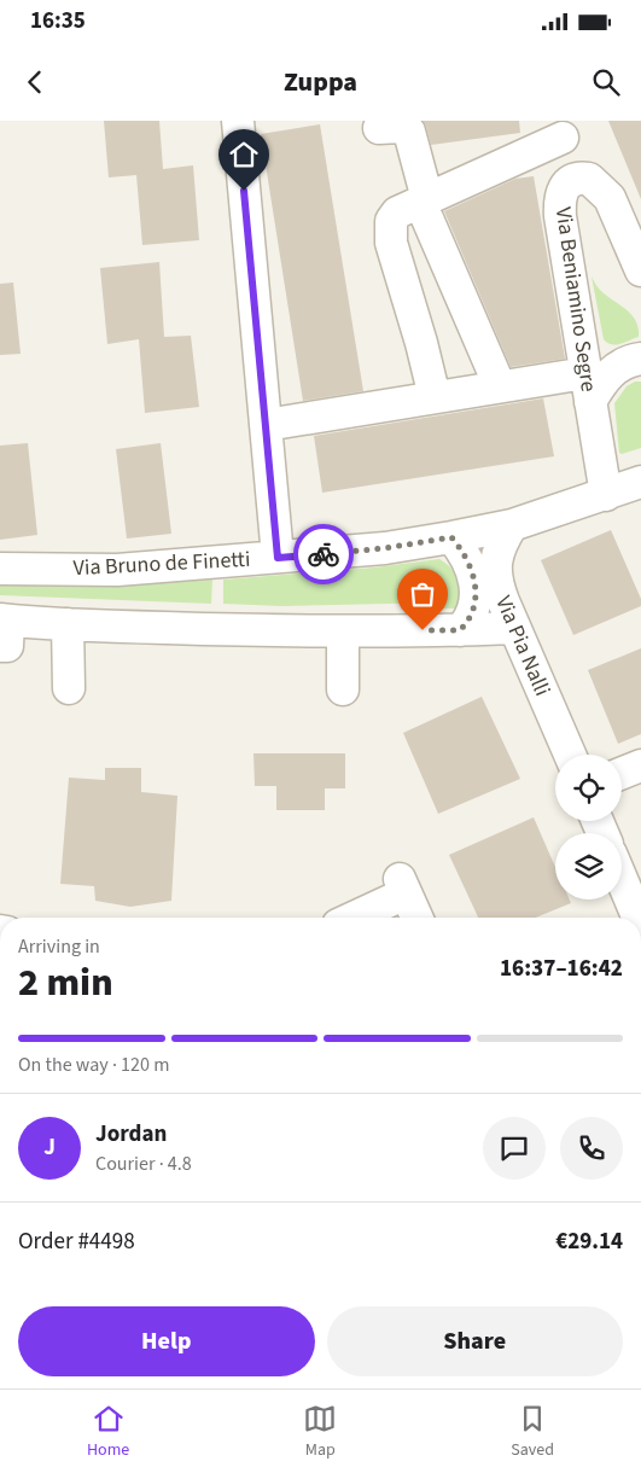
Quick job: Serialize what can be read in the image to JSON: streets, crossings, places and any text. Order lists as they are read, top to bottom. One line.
{"streets":{"street":["Via Beniamino Segre","Via Bruno de Finetti","Via Pia Nalli"]},"crossings":[["Via Beniamino Segre","Via Bruno de Finetti"],["Via Bruno de Finetti","Via Pia Nalli"]],"page":{"status":"16:35","header":"Zuppa","heading":["2 min","Arriving in","16:37–16:42"],"panel":["Jordan","Courier · 4.8","Order #4498","€29.14"],"bar":"On the way · 120 m","round":"J","buttons":["Help","Share"],"tabs":["Home","Map","Saved"]}}
